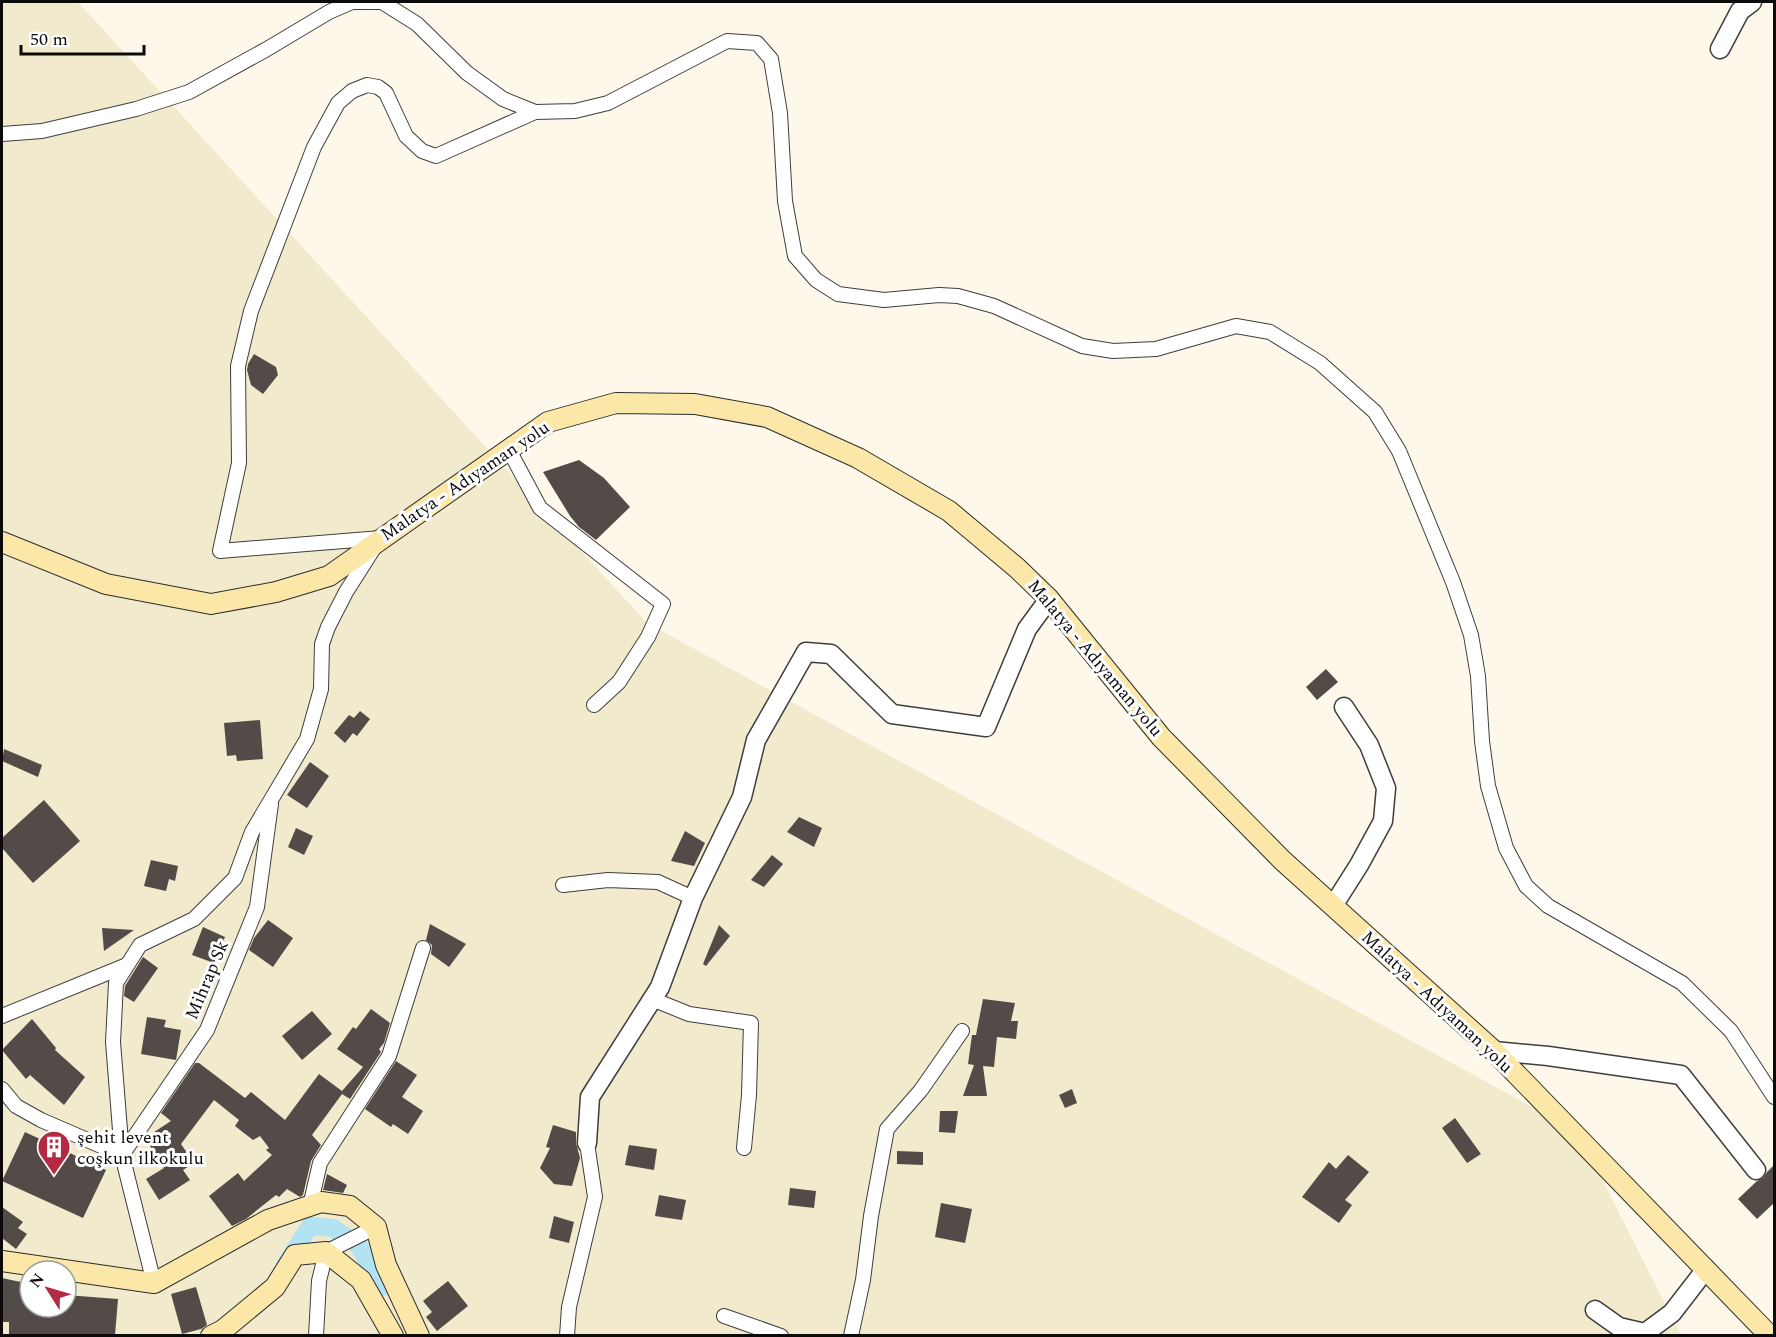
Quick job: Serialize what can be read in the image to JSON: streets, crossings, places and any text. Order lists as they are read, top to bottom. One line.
{"streets":{"main road":["Malatya - Adıyaman yolu"],"street":["Mihrap Sk"]},"places":{"building":["şehit levent coşkun ilkokulu"]},"scale_bar":"50 m","north":"top left"}
